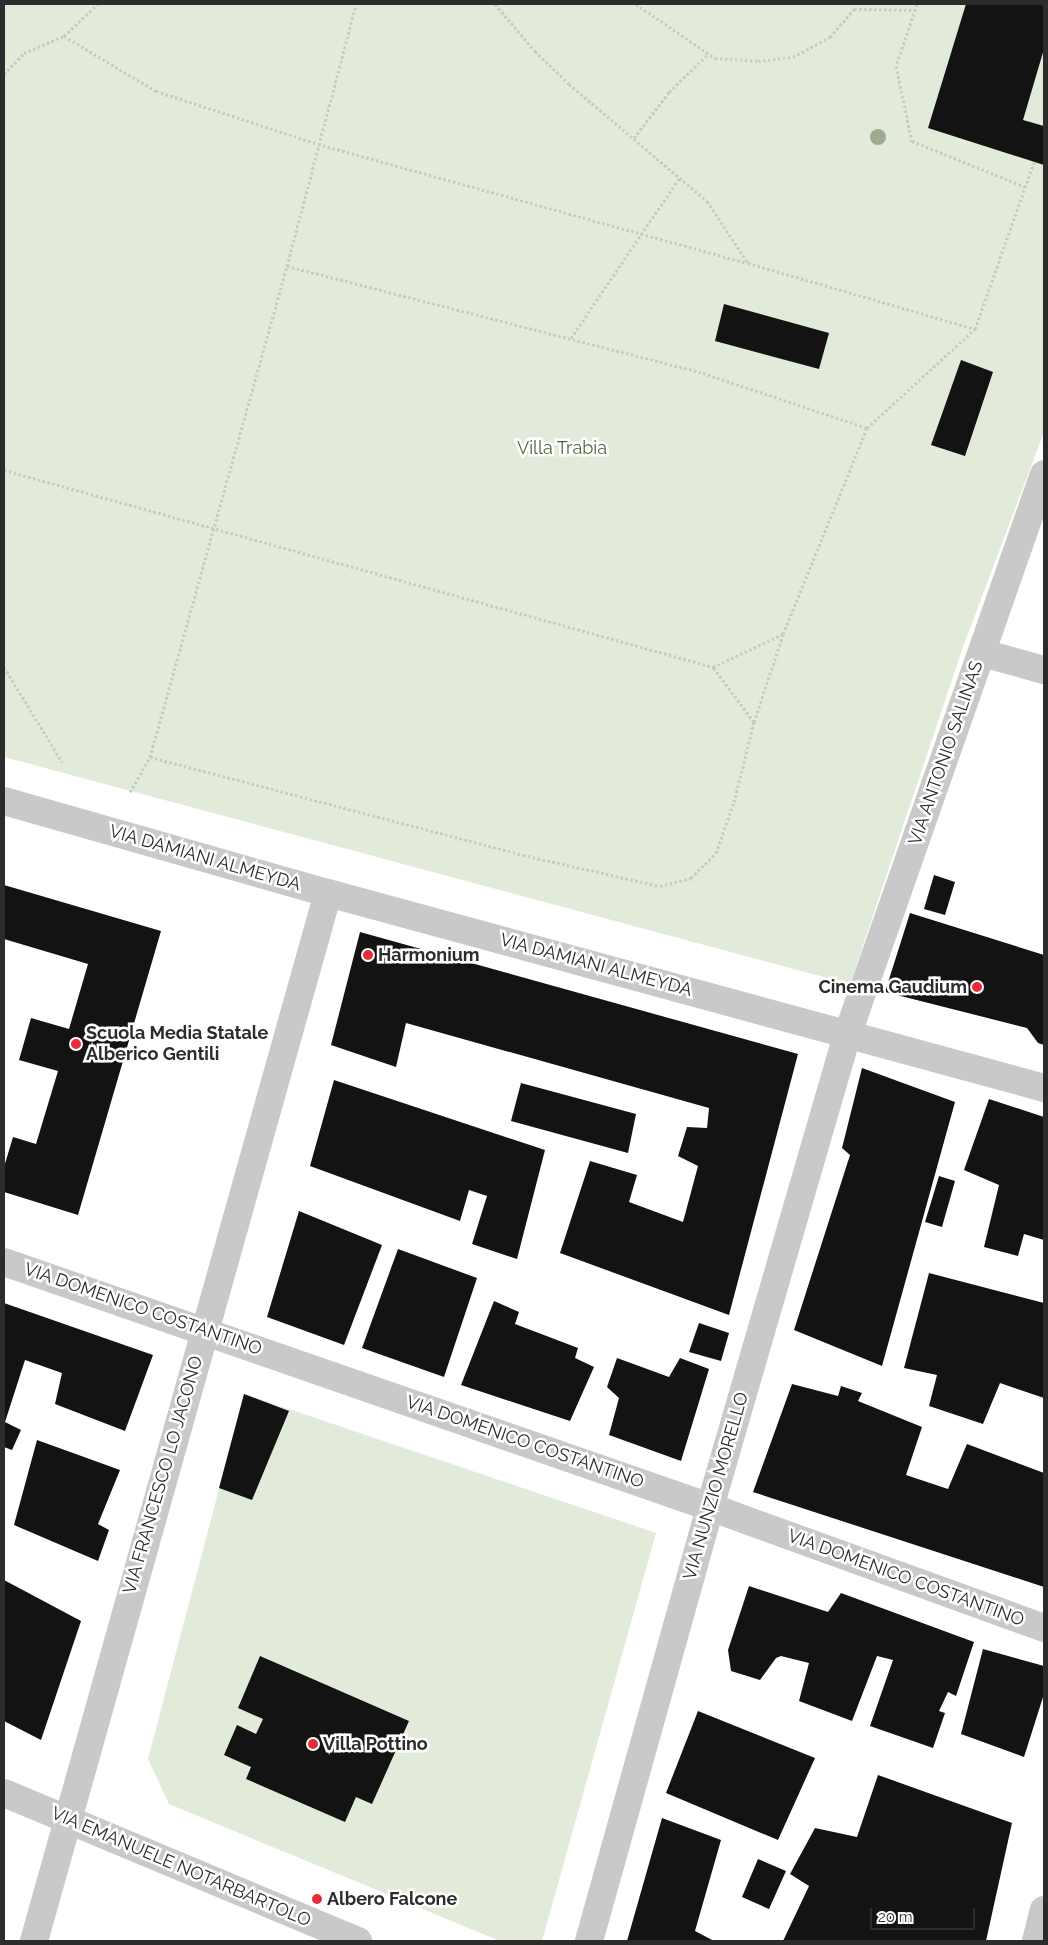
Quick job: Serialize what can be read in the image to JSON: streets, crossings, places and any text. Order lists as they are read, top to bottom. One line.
{"streets":{"street":["VIA ANTONIO SALINAS","VIA DAMIANI ALMEYDA","VIA DOMENICO COSTANTINO","VIA FRANCESCO LO JACONO","VIA NUNZIO MORELLO","VIA EMANUELE NOTARBARTOLO"]},"crossings":[["VIA ANTONIO SALINAS","VIA DAMIANI ALMEYDA"],["VIA ANTONIO SALINAS","VIA NUNZIO MORELLO"],["VIA DAMIANI ALMEYDA","VIA FRANCESCO LO JACONO"],["VIA DAMIANI ALMEYDA","VIA NUNZIO MORELLO"],["VIA DOMENICO COSTANTINO","VIA FRANCESCO LO JACONO"],["VIA DOMENICO COSTANTINO","VIA NUNZIO MORELLO"],["VIA FRANCESCO LO JACONO","VIA EMANUELE NOTARBARTOLO"]],"parks":["Villa Trabia"],"places":["Harmonium","Cinema Gaudium","Scuola Media Statale Alberico Gentili","Villa Pottino","Albero Falcone"],"scale_bar":"20 m"}
